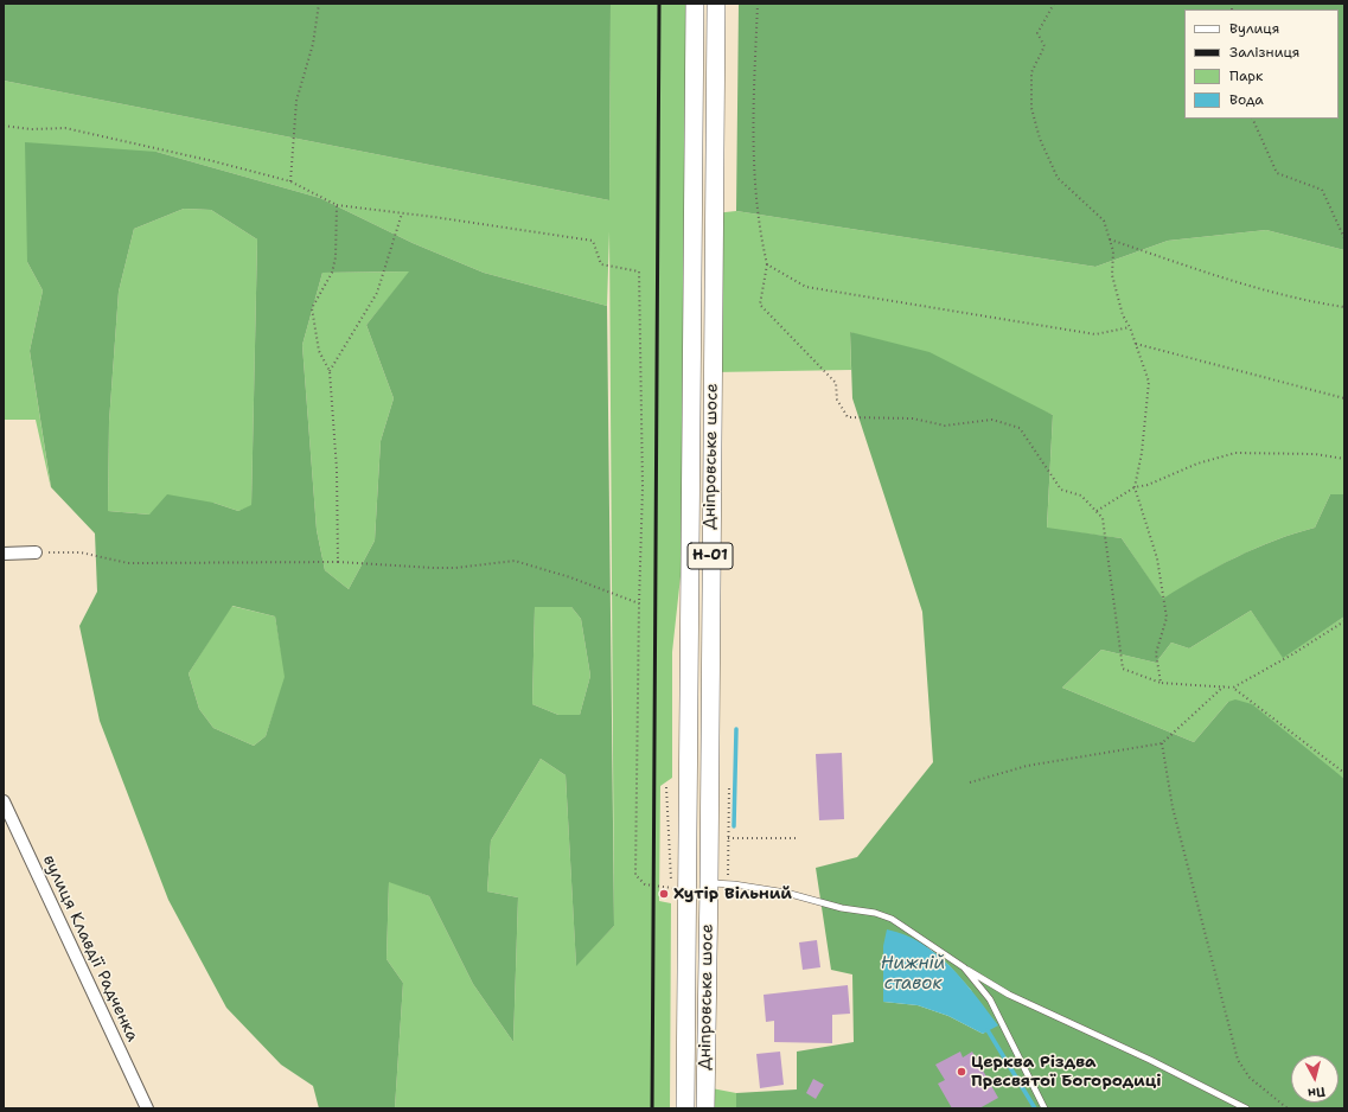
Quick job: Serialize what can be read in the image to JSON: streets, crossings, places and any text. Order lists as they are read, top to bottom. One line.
{"streets":{"main road":["Дніпровське шосе","Н-01"],"street":["вулиця Клавдії Радченка"]},"water":["Нижній ставок"],"places":["Хутір Вільний","Церква Різдва Пресвятої Богородиці"],"legend":["Вулиця","Залізниця","Парк","Вода"],"north":"bottom"}
